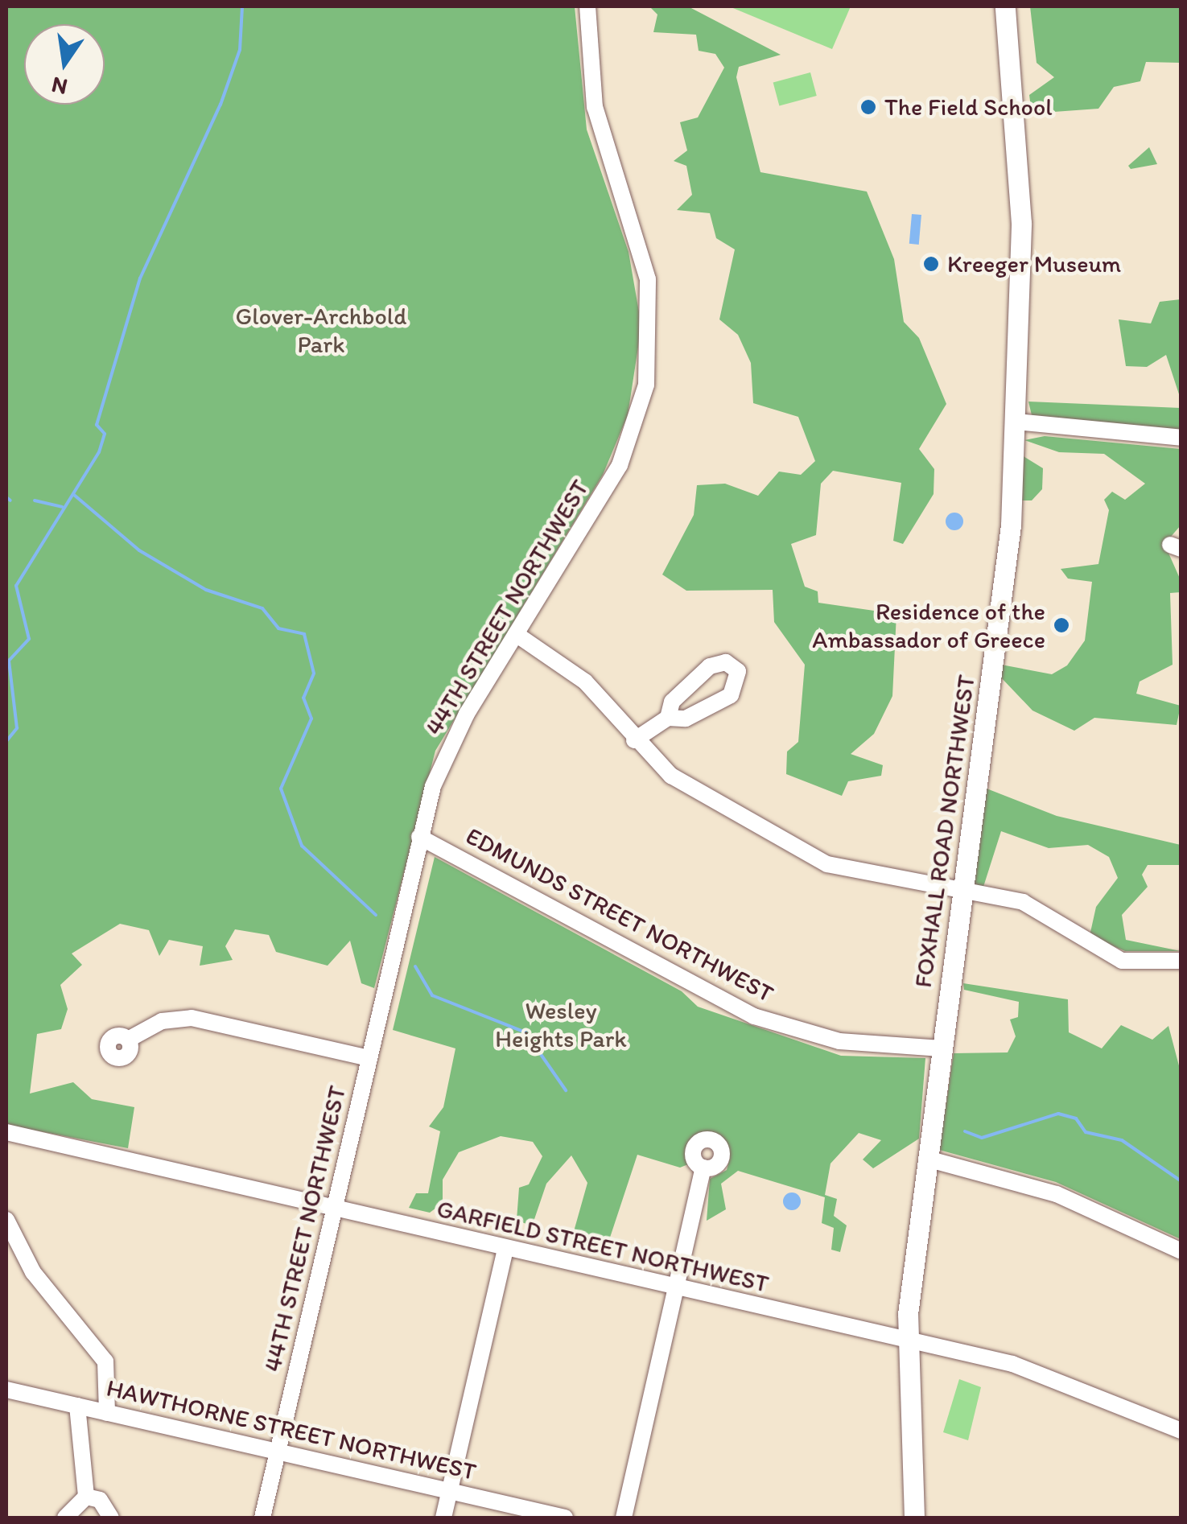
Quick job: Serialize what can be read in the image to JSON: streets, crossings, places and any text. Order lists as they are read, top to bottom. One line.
{"streets":{"main road":["FOXHALL ROAD NORTHWEST"],"street":["44TH STREET NORTHWEST","EDMUNDS STREET NORTHWEST","GARFIELD STREET NORTHWEST","HAWTHORNE STREET NORTHWEST"]},"crossings":[["44TH STREET NORTHWEST","EDMUNDS STREET NORTHWEST"],["44TH STREET NORTHWEST","GARFIELD STREET NORTHWEST"],["44TH STREET NORTHWEST","HAWTHORNE STREET NORTHWEST"],["FOXHALL ROAD NORTHWEST","EDMUNDS STREET NORTHWEST"],["FOXHALL ROAD NORTHWEST","GARFIELD STREET NORTHWEST"]],"parks":["Glover-Archbold Park","Wesley Heights Park"],"places":["The Field School","Kreeger Museum","Residence of the Ambassador of Greece"],"north":"bottom"}
